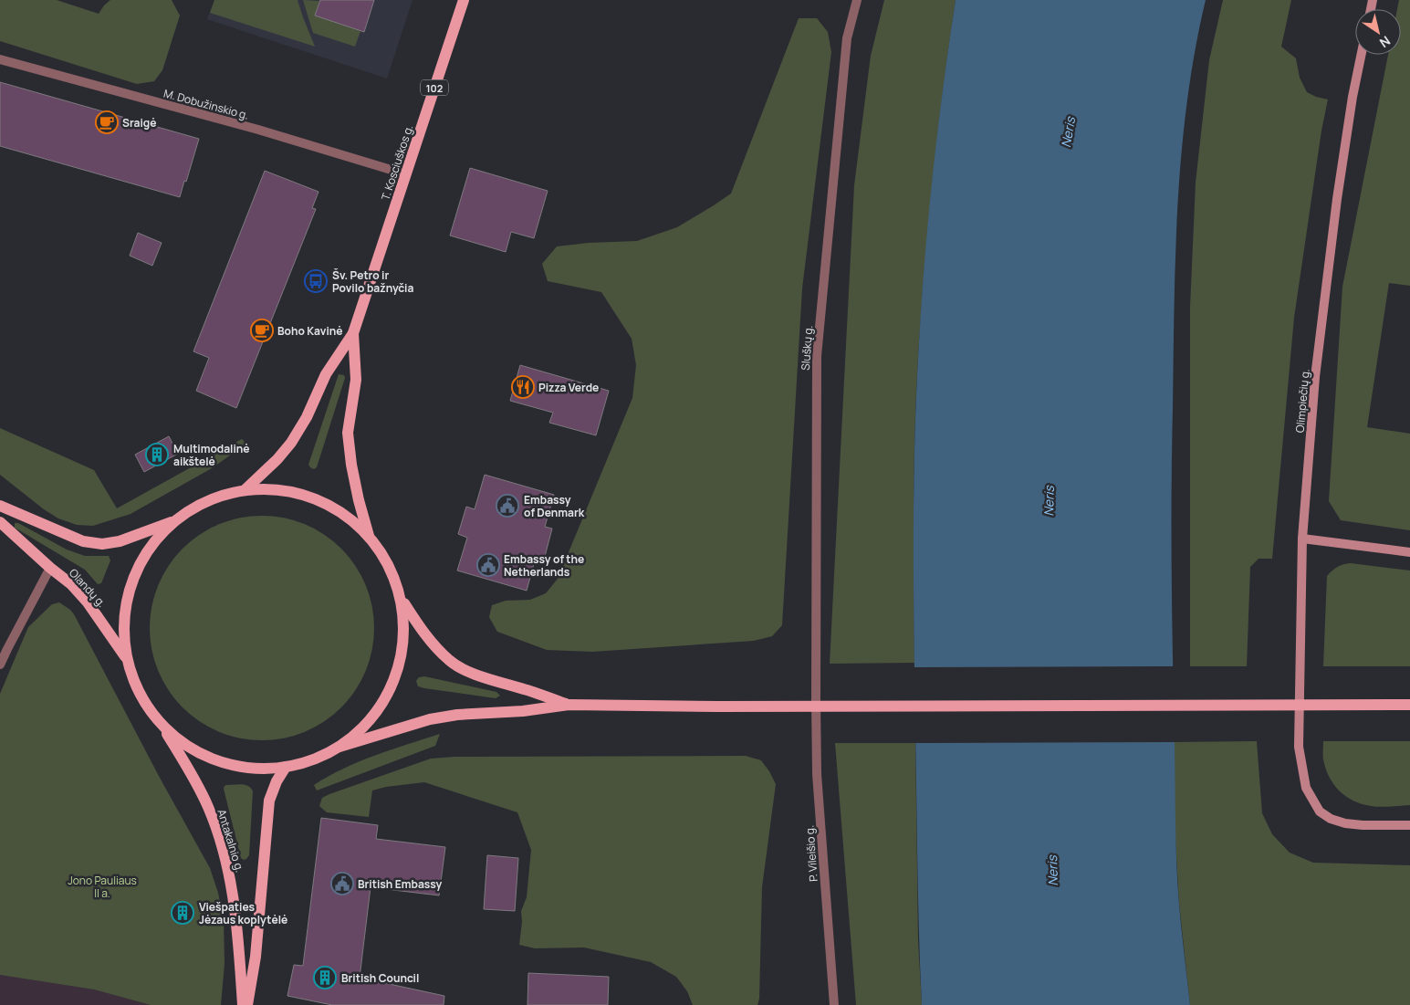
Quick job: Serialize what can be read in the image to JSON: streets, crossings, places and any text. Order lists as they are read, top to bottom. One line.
{"streets":{"main road":["102","T. Kosciuškos g.","Olandų g.","Antakalnio g."],"street":["M. Dobužinskio g.","Sluškų g.","Olimpiečių g.","P. Vileišio g."]},"crossings":[["M. Dobužinskio g.","T. Kosciuškos g."],["Sluškų g.","P. Vileišio g."]],"water":["Neris"],"parks":["Jono Pauliaus II a."],"places":{"cafe":["Sraigė","Boho Kavinė"],"bus stop":["Šv. Petro ir Povilo bažnyčia"],"restaurant":["Pizza Verde"],"building":["Multimodalinė aikštelė","Viešpaties Jėzaus koplytėlė","British Council"],"public building":["Embassy of Denmark","Embassy of the Netherlands","British Embassy"]},"north":"bottom right"}
